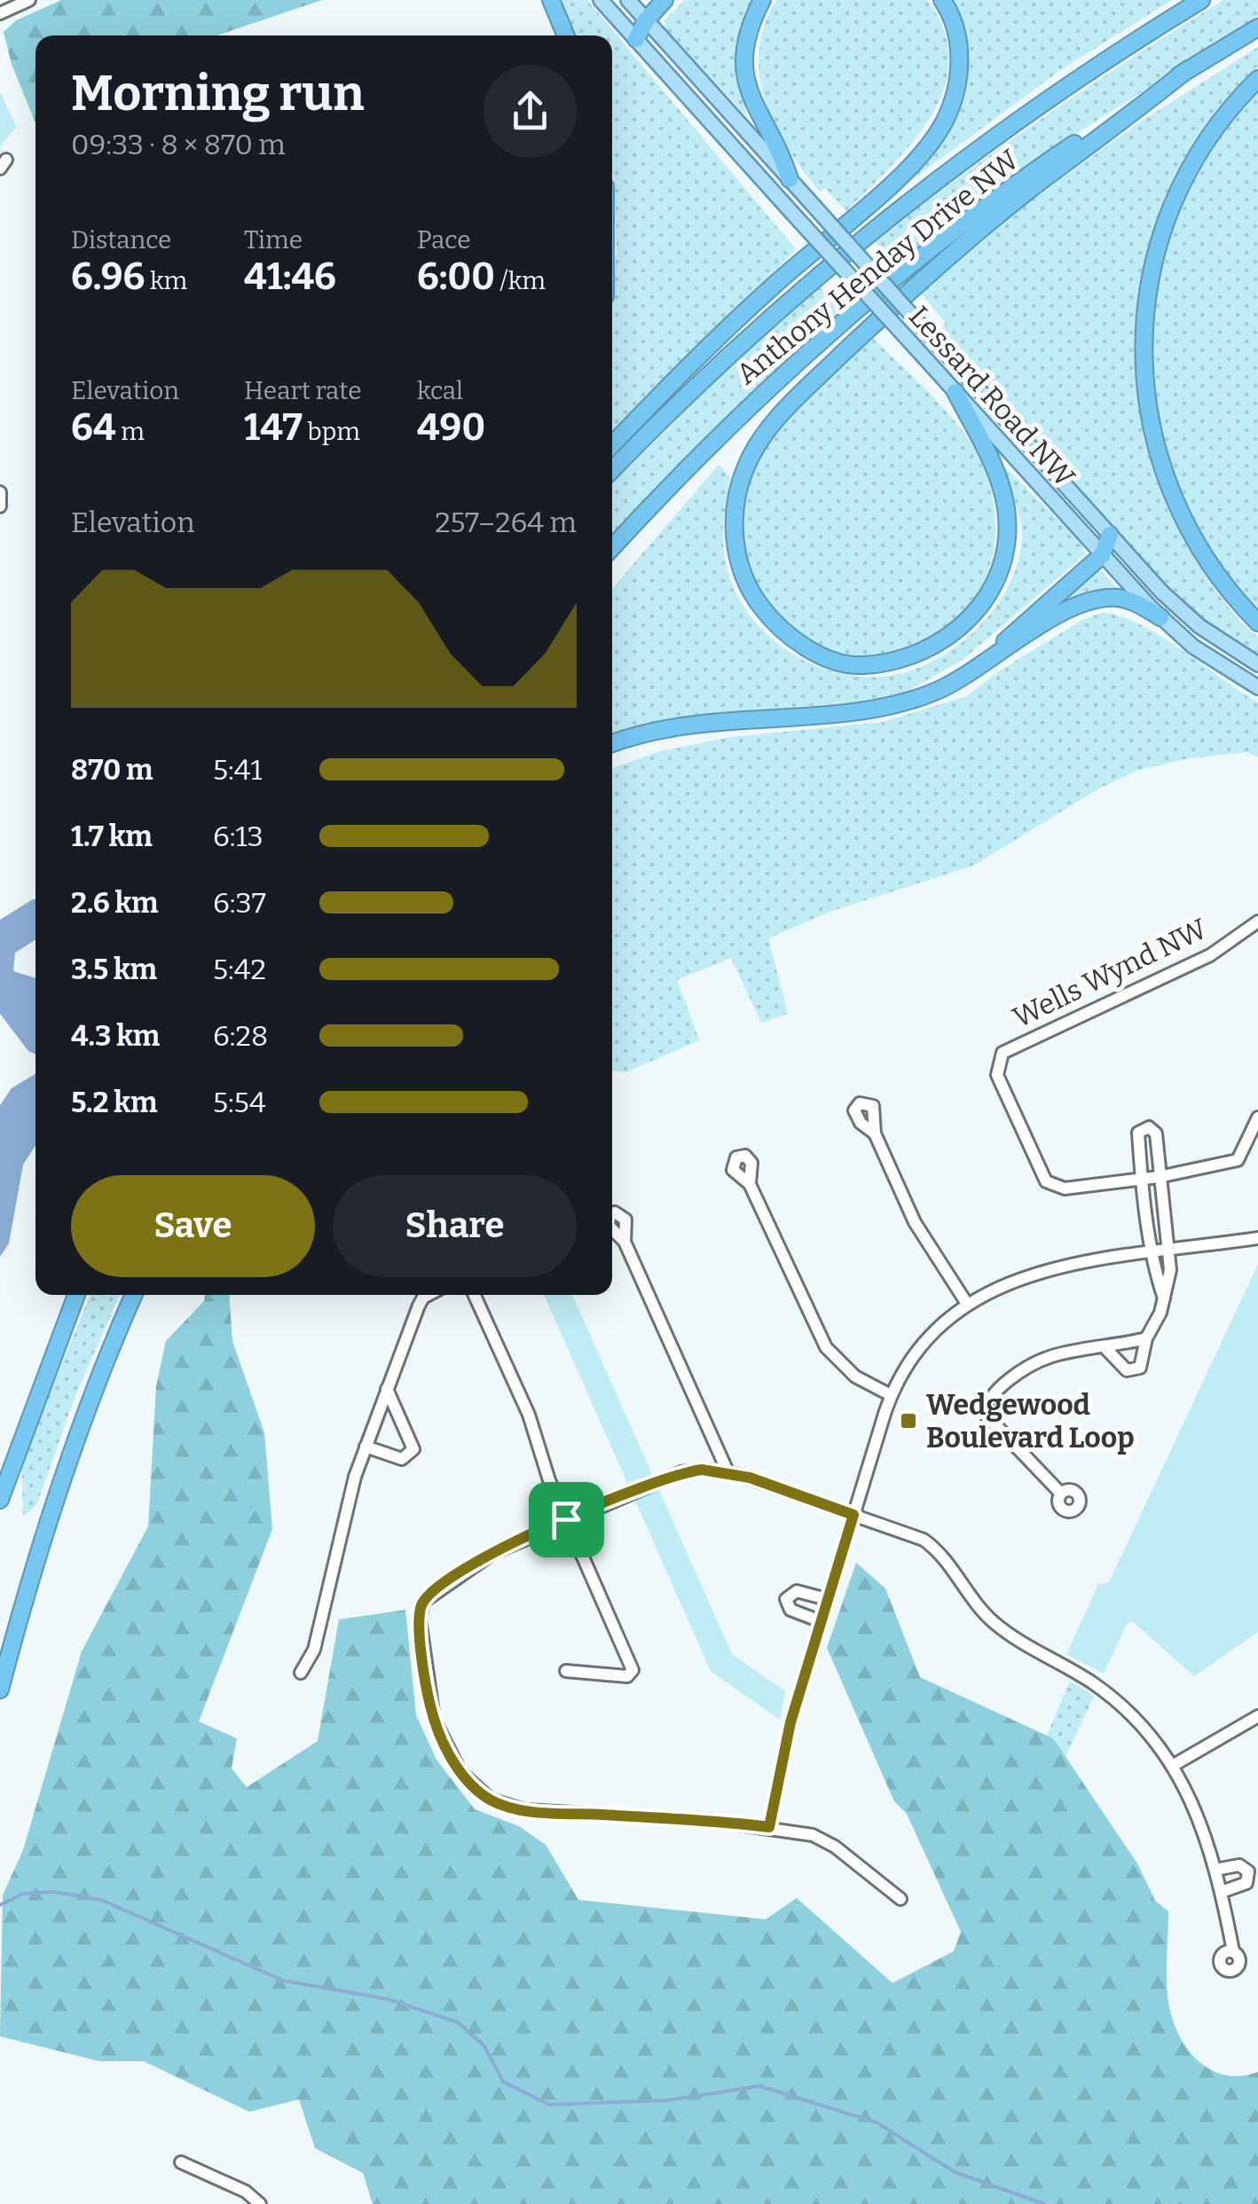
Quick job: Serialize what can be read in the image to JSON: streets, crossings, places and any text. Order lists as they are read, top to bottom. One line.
{"streets":{"highway":["Anthony Henday Drive NW"],"main road":["Lessard Road NW"],"street":["Wells Wynd NW"]},"places":{"transit":["Wedgewood Boulevard Loop"]},"page":{"heading":["Morning run","09:33 · 8 × 870 m"],"stats":[["Distance","6.96 km"],["Time","41:46"],["Pace","6:00 /km"],["Elevation","64 m"],["Heart rate","147 bpm"],["kcal","490"]],"chart":["Elevation","257–264 m"],"list":[{"name":"870 m","note":"5:41"},{"name":"1.7 km","note":"6:13"},{"name":"2.6 km","note":"6:37"},{"name":"3.5 km","note":"5:42"},{"name":"4.3 km","note":"6:28"},{"name":"5.2 km","note":"5:54"}],"buttons":["Save","Share"]}}
